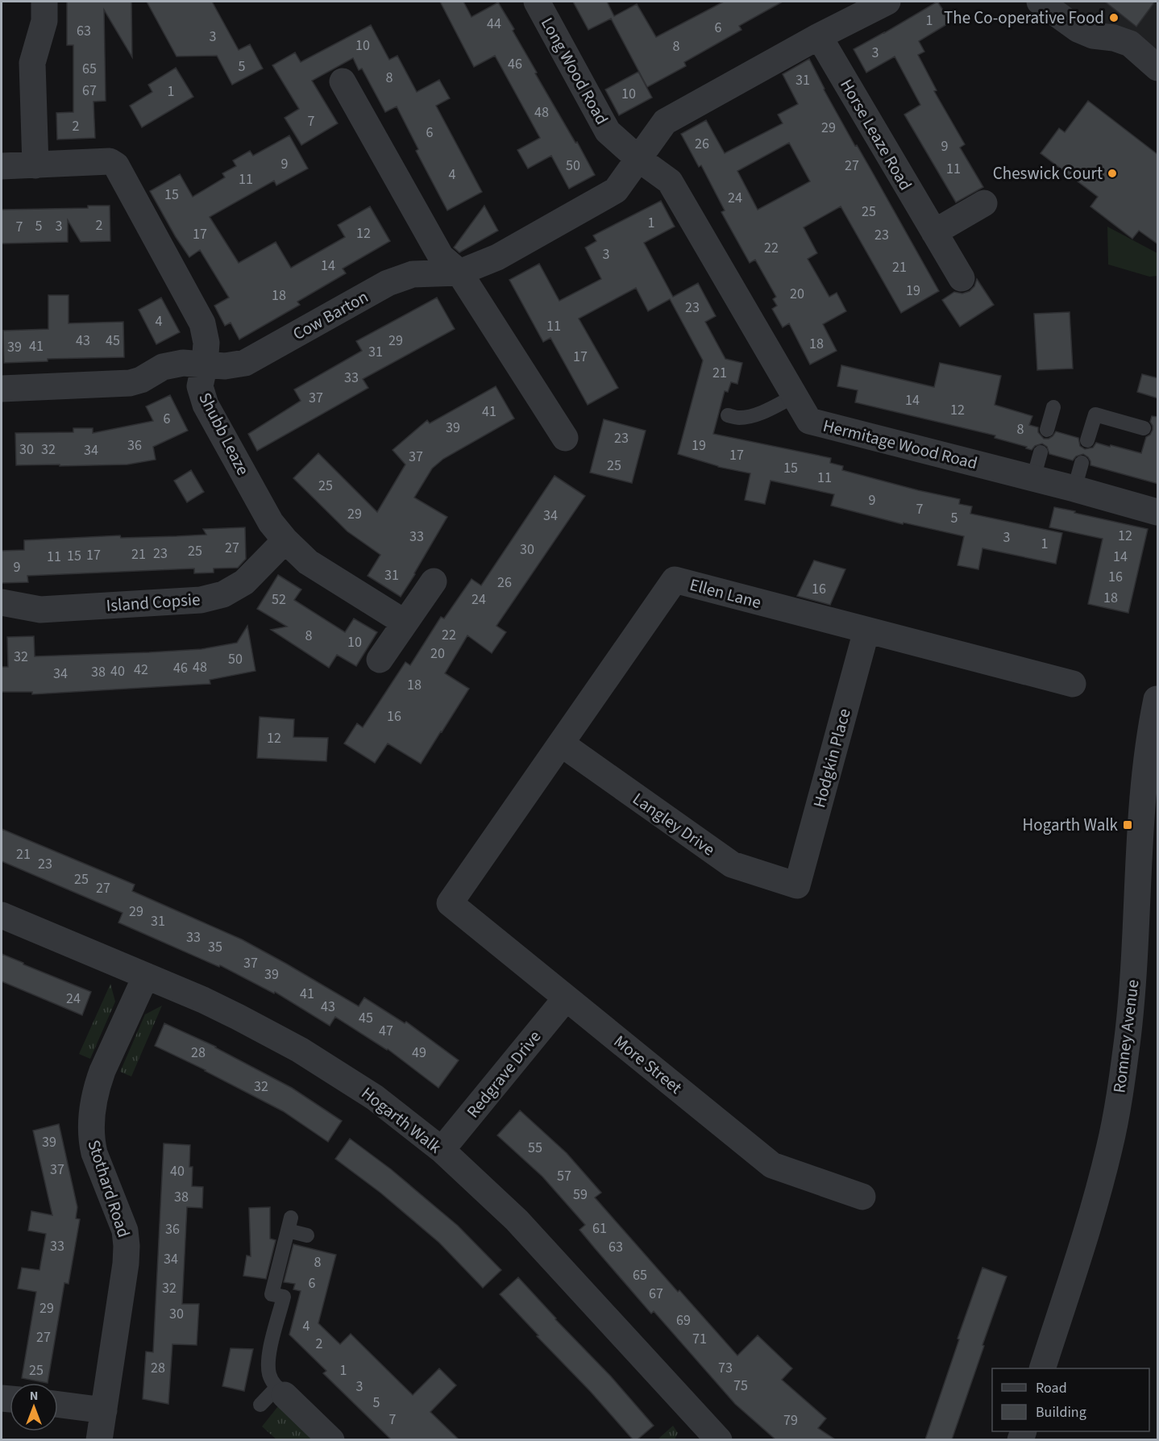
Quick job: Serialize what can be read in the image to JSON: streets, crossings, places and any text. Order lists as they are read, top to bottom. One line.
{"streets":{"street":["Long Wood Road","Horse Leaze Road","Cow Barton","Shubb Leaze","Hermitage Wood Road","Ellen Lane","Island Copsie","Hodgkin Place","Langley Drive","Romney Avenue","More Street","Redgrave Drive","Hogarth Walk","Stothard Road"]},"crossings":[["Long Wood Road","Cow Barton"],["Long Wood Road","Hermitage Wood Road"],["Cow Barton","Shubb Leaze"],["Cow Barton","Hermitage Wood Road"],["Shubb Leaze","Island Copsie"],["Ellen Lane","Hodgkin Place"],["Ellen Lane","Langley Drive"],["Ellen Lane","More Street"],["Hodgkin Place","Langley Drive"],["More Street","Redgrave Drive"],["Redgrave Drive","Hogarth Walk"],["Hogarth Walk","Stothard Road"]],"places":{"other":["The Co-operative Food","Cheswick Court"],"transit":["Hogarth Walk"]},"house_numbers":["1","44","6","63","3","10","8","3","46","5","65","8","31","67","1","10","48","7","2","29","6","26","9","9","50","27","11","4","11","15","24","25","1","2","5","3","7","12","17","23","22","3","14","21","19","20","18","23","4","11","43","45","29","18","41","39","31","17","21","33","37","14","12","41","6","39","8","23","36","19","30","32","34","17","37","25","15","11","25","9","7","29","34","5","12","33","3","1","27","30","25","23","21","17","15","11","14","9","31","16","26","16","18","52","24","22","8","10","20","32","50","48","46","42","40","38","34","18","16","12","21","23","25","27","29","31","33","35","37","39","41","24","43","45","47","28","49","32","39","55","37","40","57","59","38","61","36","33","63","34","8","65","6","32","67","29","30","69","4","27","71","2","28","73","25","1","75","3","5","7","79"],"legend":["Road","Building"],"north":"top"}
